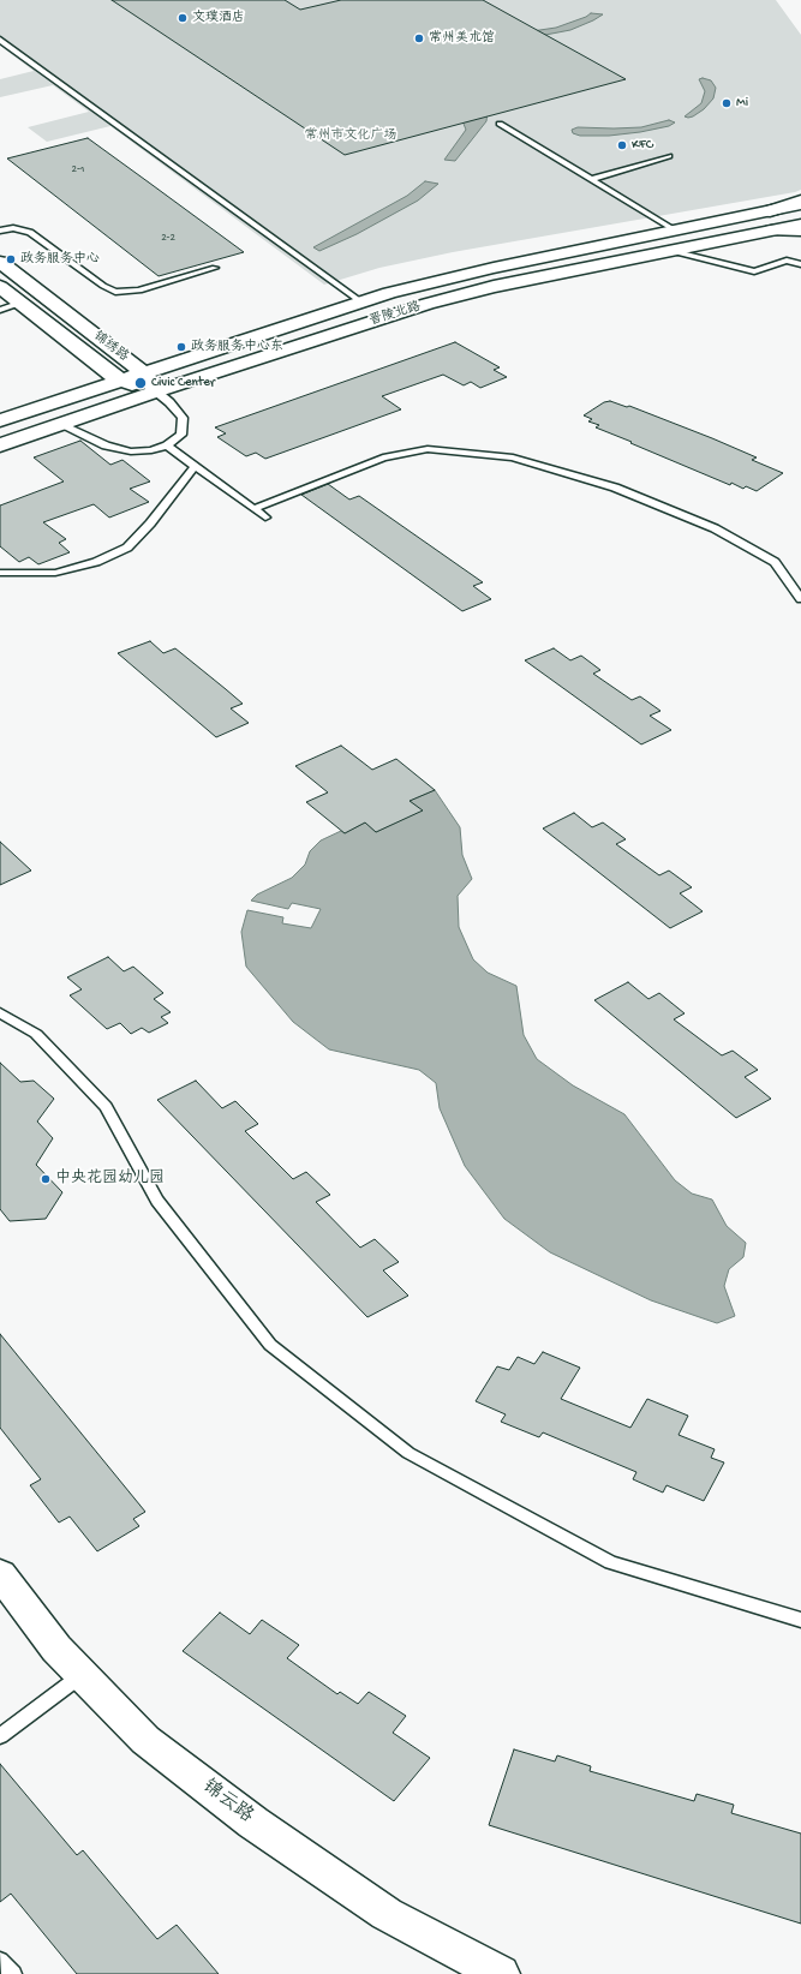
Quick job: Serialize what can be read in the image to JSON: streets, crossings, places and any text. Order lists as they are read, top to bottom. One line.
{"streets":{"main road":["晋陵北路","锦绣路","锦云路"]},"crossings":[["晋陵北路","锦绣路"]],"parks":["常州市文化广场"],"places":["文璞酒店","常州美术馆","Mi","KFC","政务服务中心","政务服务中心东","Civic Center","中央花园幼儿园"],"house_numbers":["2-1","2-2"]}
